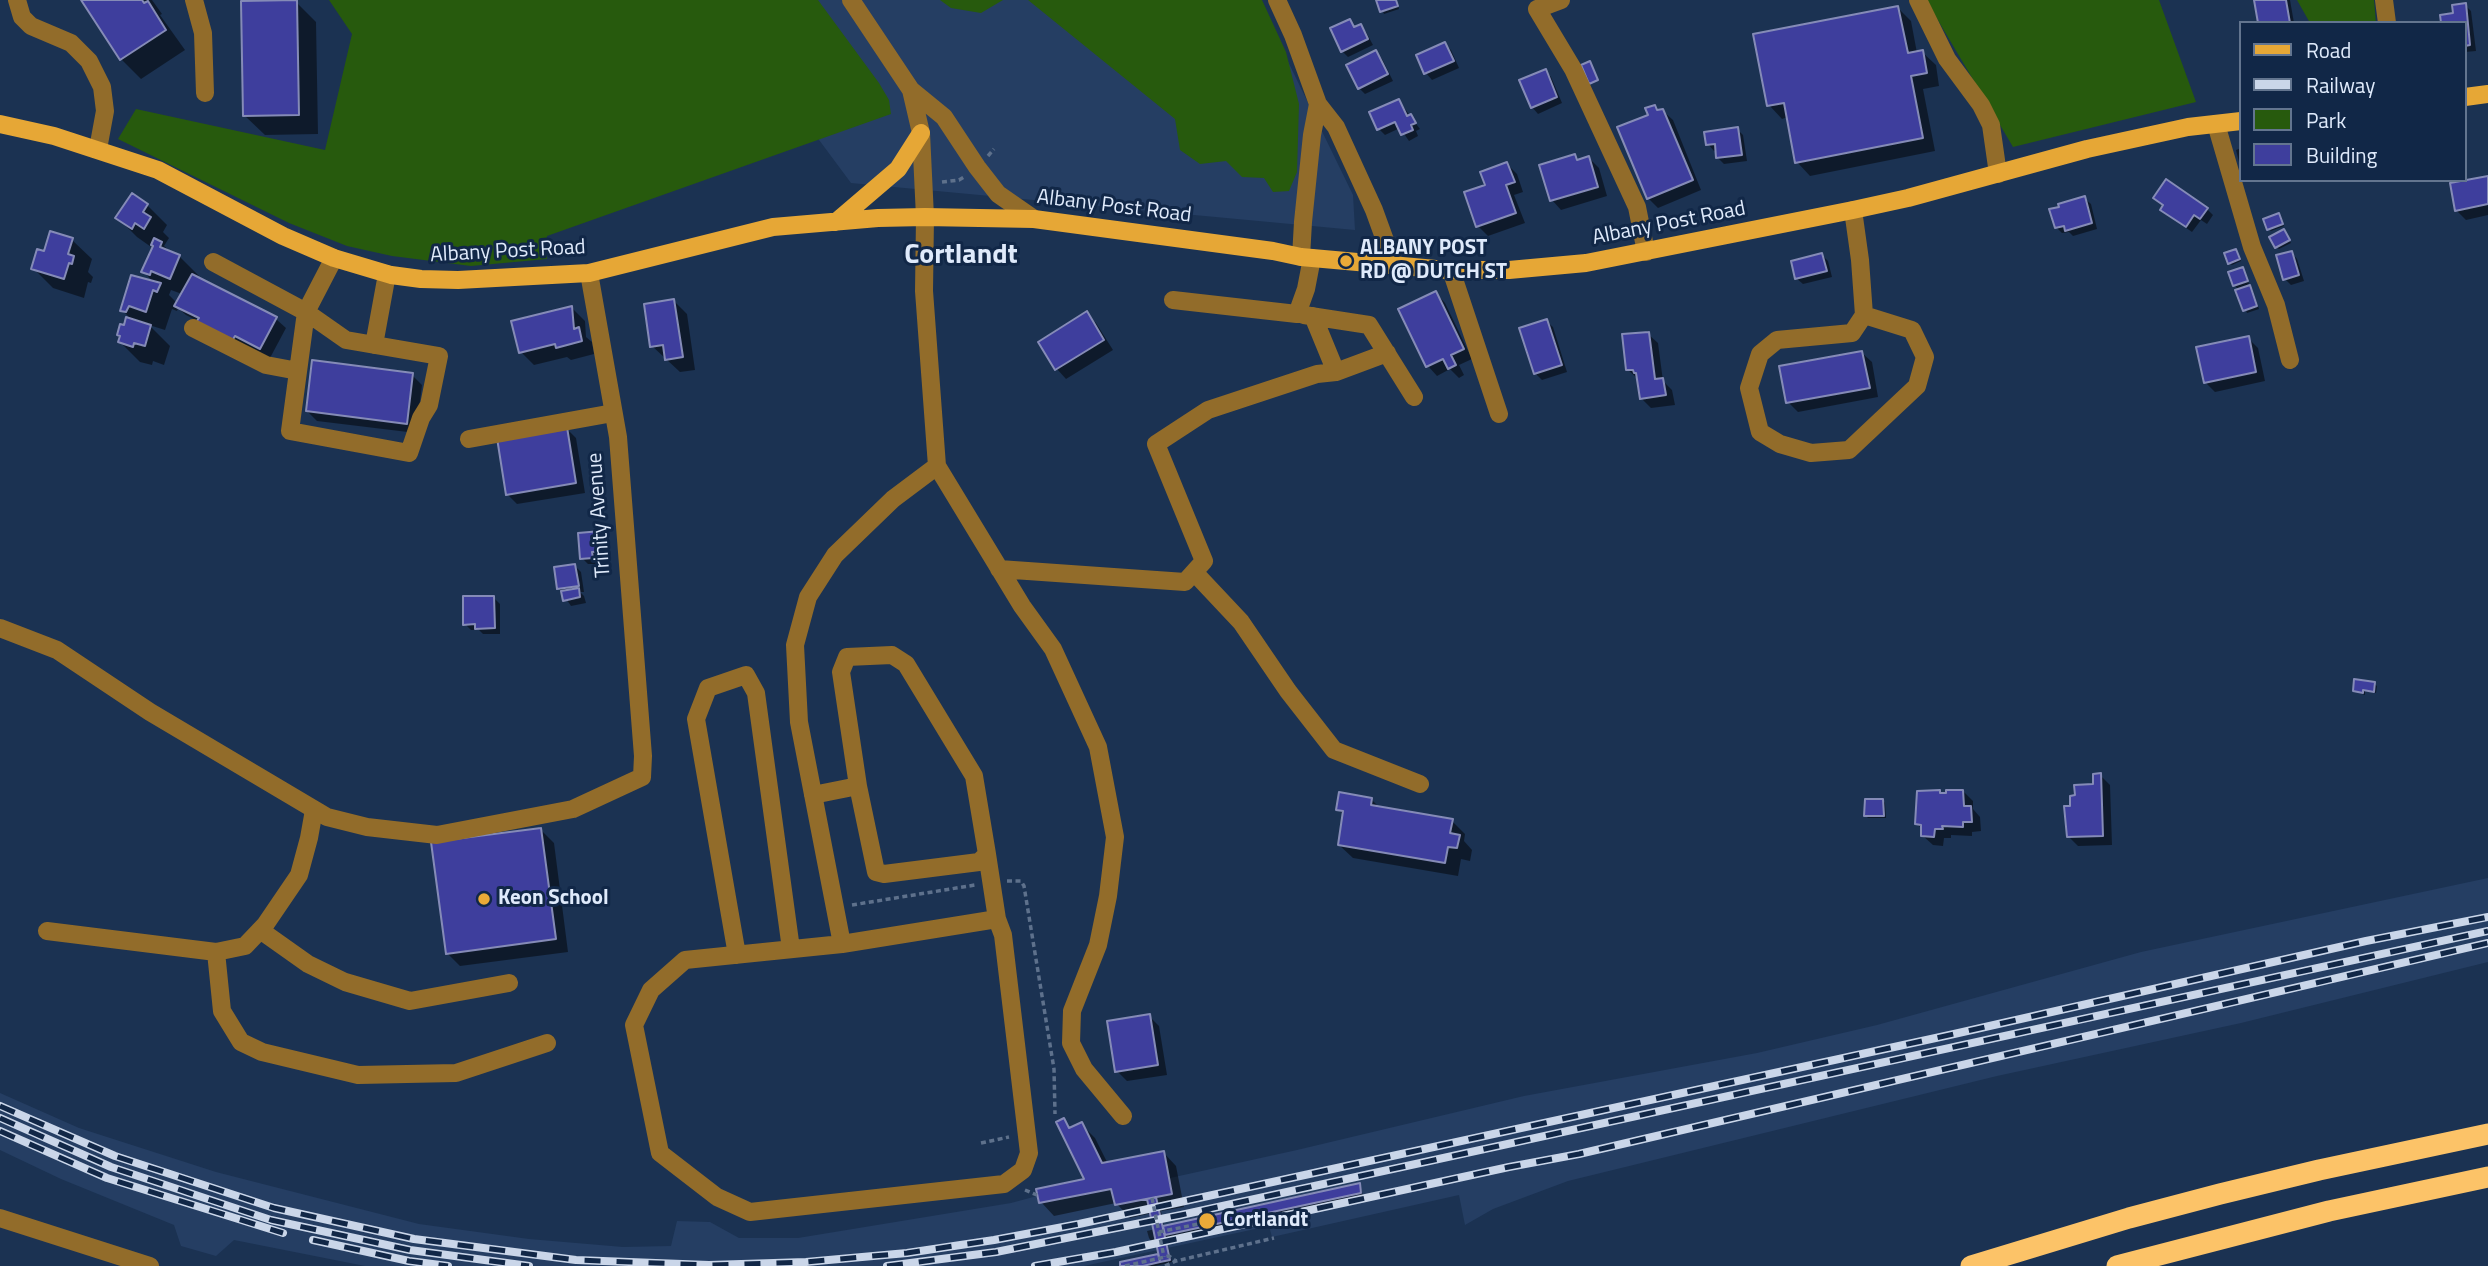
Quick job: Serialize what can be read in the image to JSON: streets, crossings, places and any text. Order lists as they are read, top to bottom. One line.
{"streets":{"main road":["Albany Post Road"],"street":["Trinity Avenue"]},"crossings":[["Albany Post Road","Trinity Avenue"]],"districts":["Cortlandt"],"places":["ALBANY POST RD @ DUTCH ST","Keon School","Cortlandt"],"legend":["Road","Railway","Park","Building"]}
